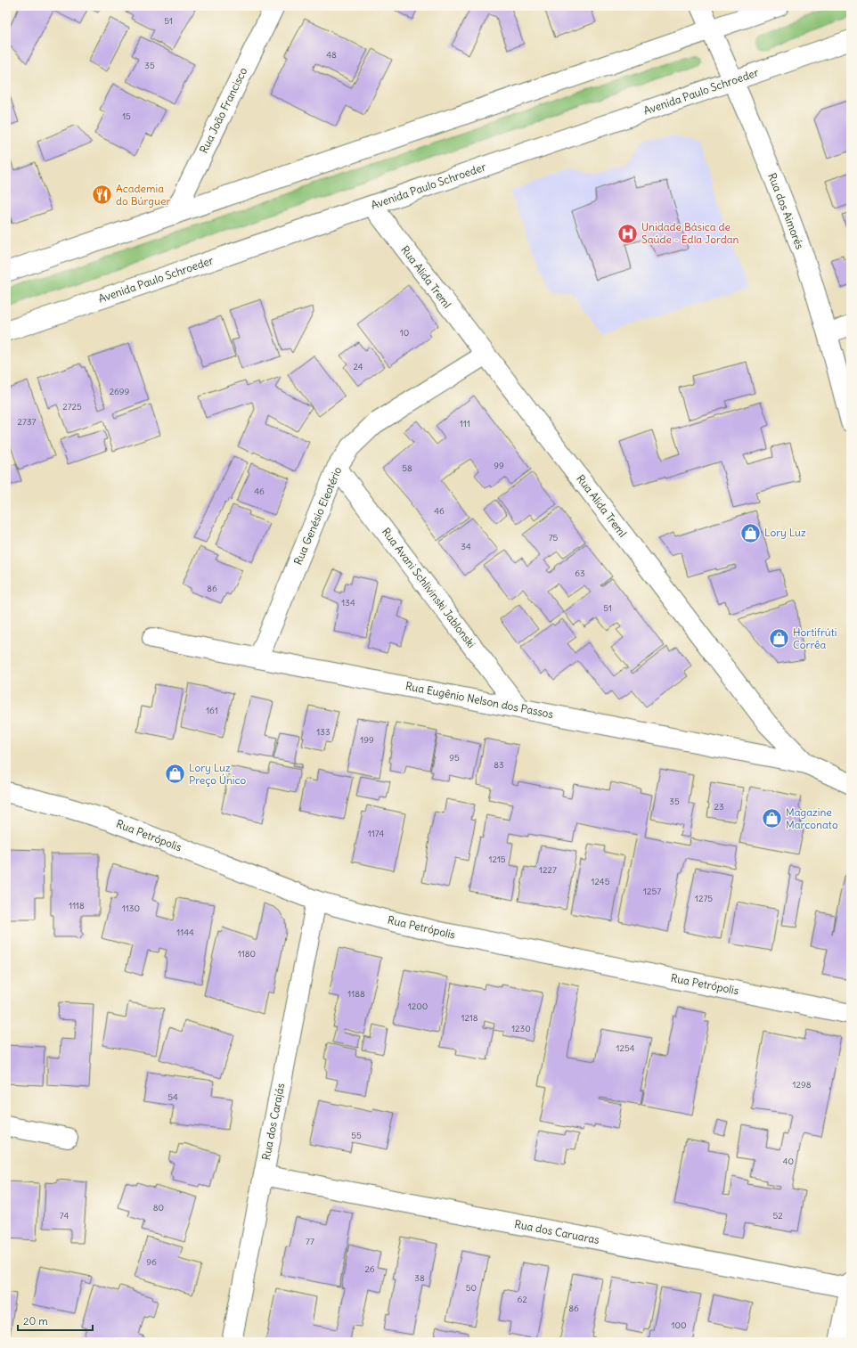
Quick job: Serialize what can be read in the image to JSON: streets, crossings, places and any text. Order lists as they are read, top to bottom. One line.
{"streets":{"street":["Avenida Paulo Schroeder","Rua João Francisco","Rua dos Aimorés","Rua Alida Treml","Rua Genésio Eleotério","Rua Avani Schlivinski Jablonski","Rua Eugênio Nelson dos Passos","Rua Petrópolis","Rua dos Carajás","Rua dos Caruaras"]},"crossings":[["Avenida Paulo Schroeder","Rua dos Aimorés"],["Avenida Paulo Schroeder","Rua Alida Treml"],["Rua Alida Treml","Rua Genésio Eleotério"],["Rua Alida Treml","Rua Eugênio Nelson dos Passos"],["Rua Genésio Eleotério","Rua Avani Schlivinski Jablonski"],["Rua Genésio Eleotério","Rua Eugênio Nelson dos Passos"],["Rua Avani Schlivinski Jablonski","Rua Eugênio Nelson dos Passos"],["Rua Petrópolis","Rua dos Carajás"],["Rua dos Carajás","Rua dos Caruaras"]],"places":{"restaurant":["Academia do Búrguer"],"hospital":["Unidade Básica de Saúde - Edla Jordan"],"shop":["Lory Luz","Hortifrúti Corrêa","Lory Luz Preço Único","Magazine Marconato"]},"house_numbers":["51","48","35","15","10","24","2699","2725","2737","111","99","58","46","46","75","34","63","86","134","51","161","133","199","95","83","35","23","1174","1215","1227","1245","1257","1275","1118","1130","1144","1180","1188","1200","1218","1230","1254","1298","54","55","40","80","74","52","77","96","26","38","50","62","86","100"],"scale_bar":"20 m"}
